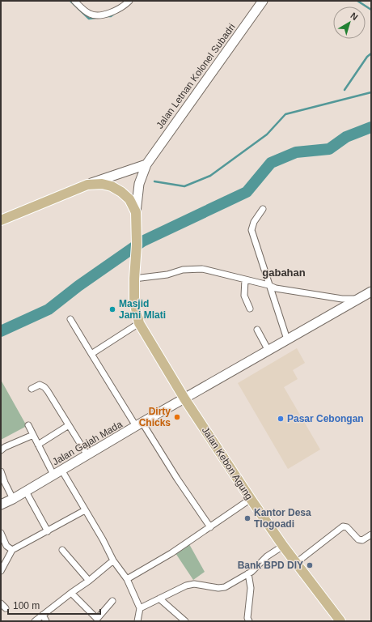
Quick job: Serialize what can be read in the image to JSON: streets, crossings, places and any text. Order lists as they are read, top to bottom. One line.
{"streets":{"main road":["Jalan Letnan Kolonel Subadri","Jalan Gajah Mada","Jalan Kebon Agung"]},"crossings":[["Jalan Letnan Kolonel Subadri","Jalan Kebon Agung"],["Jalan Gajah Mada","Jalan Kebon Agung"]],"districts":["gabahan"],"places":["Masjid Jami Mlati","Dirty Chicks","Pasar Cebongan","Kantor Desa Tlogoadi","Bank BPD DIY"],"scale_bar":"100 m","north":"top right"}
